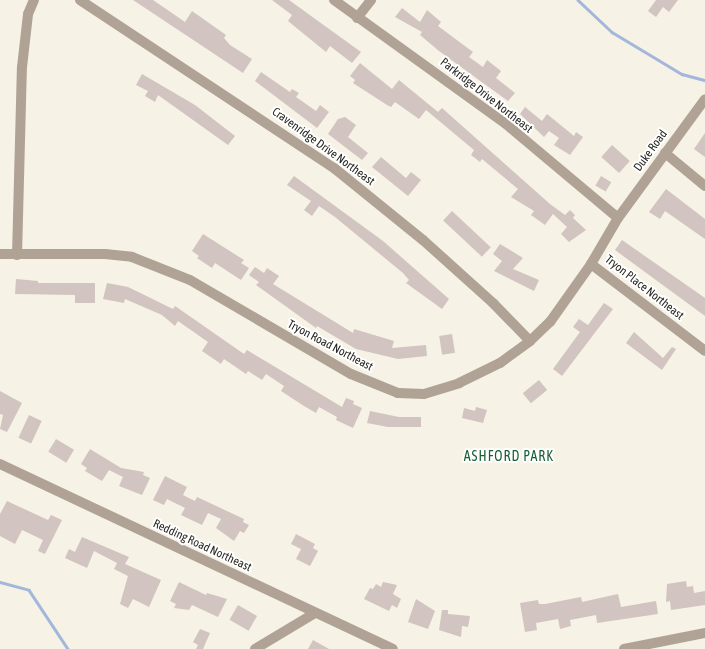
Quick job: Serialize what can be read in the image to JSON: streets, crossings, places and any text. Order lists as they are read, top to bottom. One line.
{"streets":{"street":["Parkridge Drive Northeast","Cravenridge Drive Northeast","Duke Road","Tryon Place Northeast","Tryon Road Northeast","Redding Road Northeast"]},"crossings":[["Parkridge Drive Northeast","Duke Road"],["Parkridge Drive Northeast","Tryon Road Northeast"],["Cravenridge Drive Northeast","Tryon Road Northeast"],["Duke Road","Tryon Road Northeast"],["Tryon Place Northeast","Tryon Road Northeast"]],"districts":["ASHFORD PARK"]}
